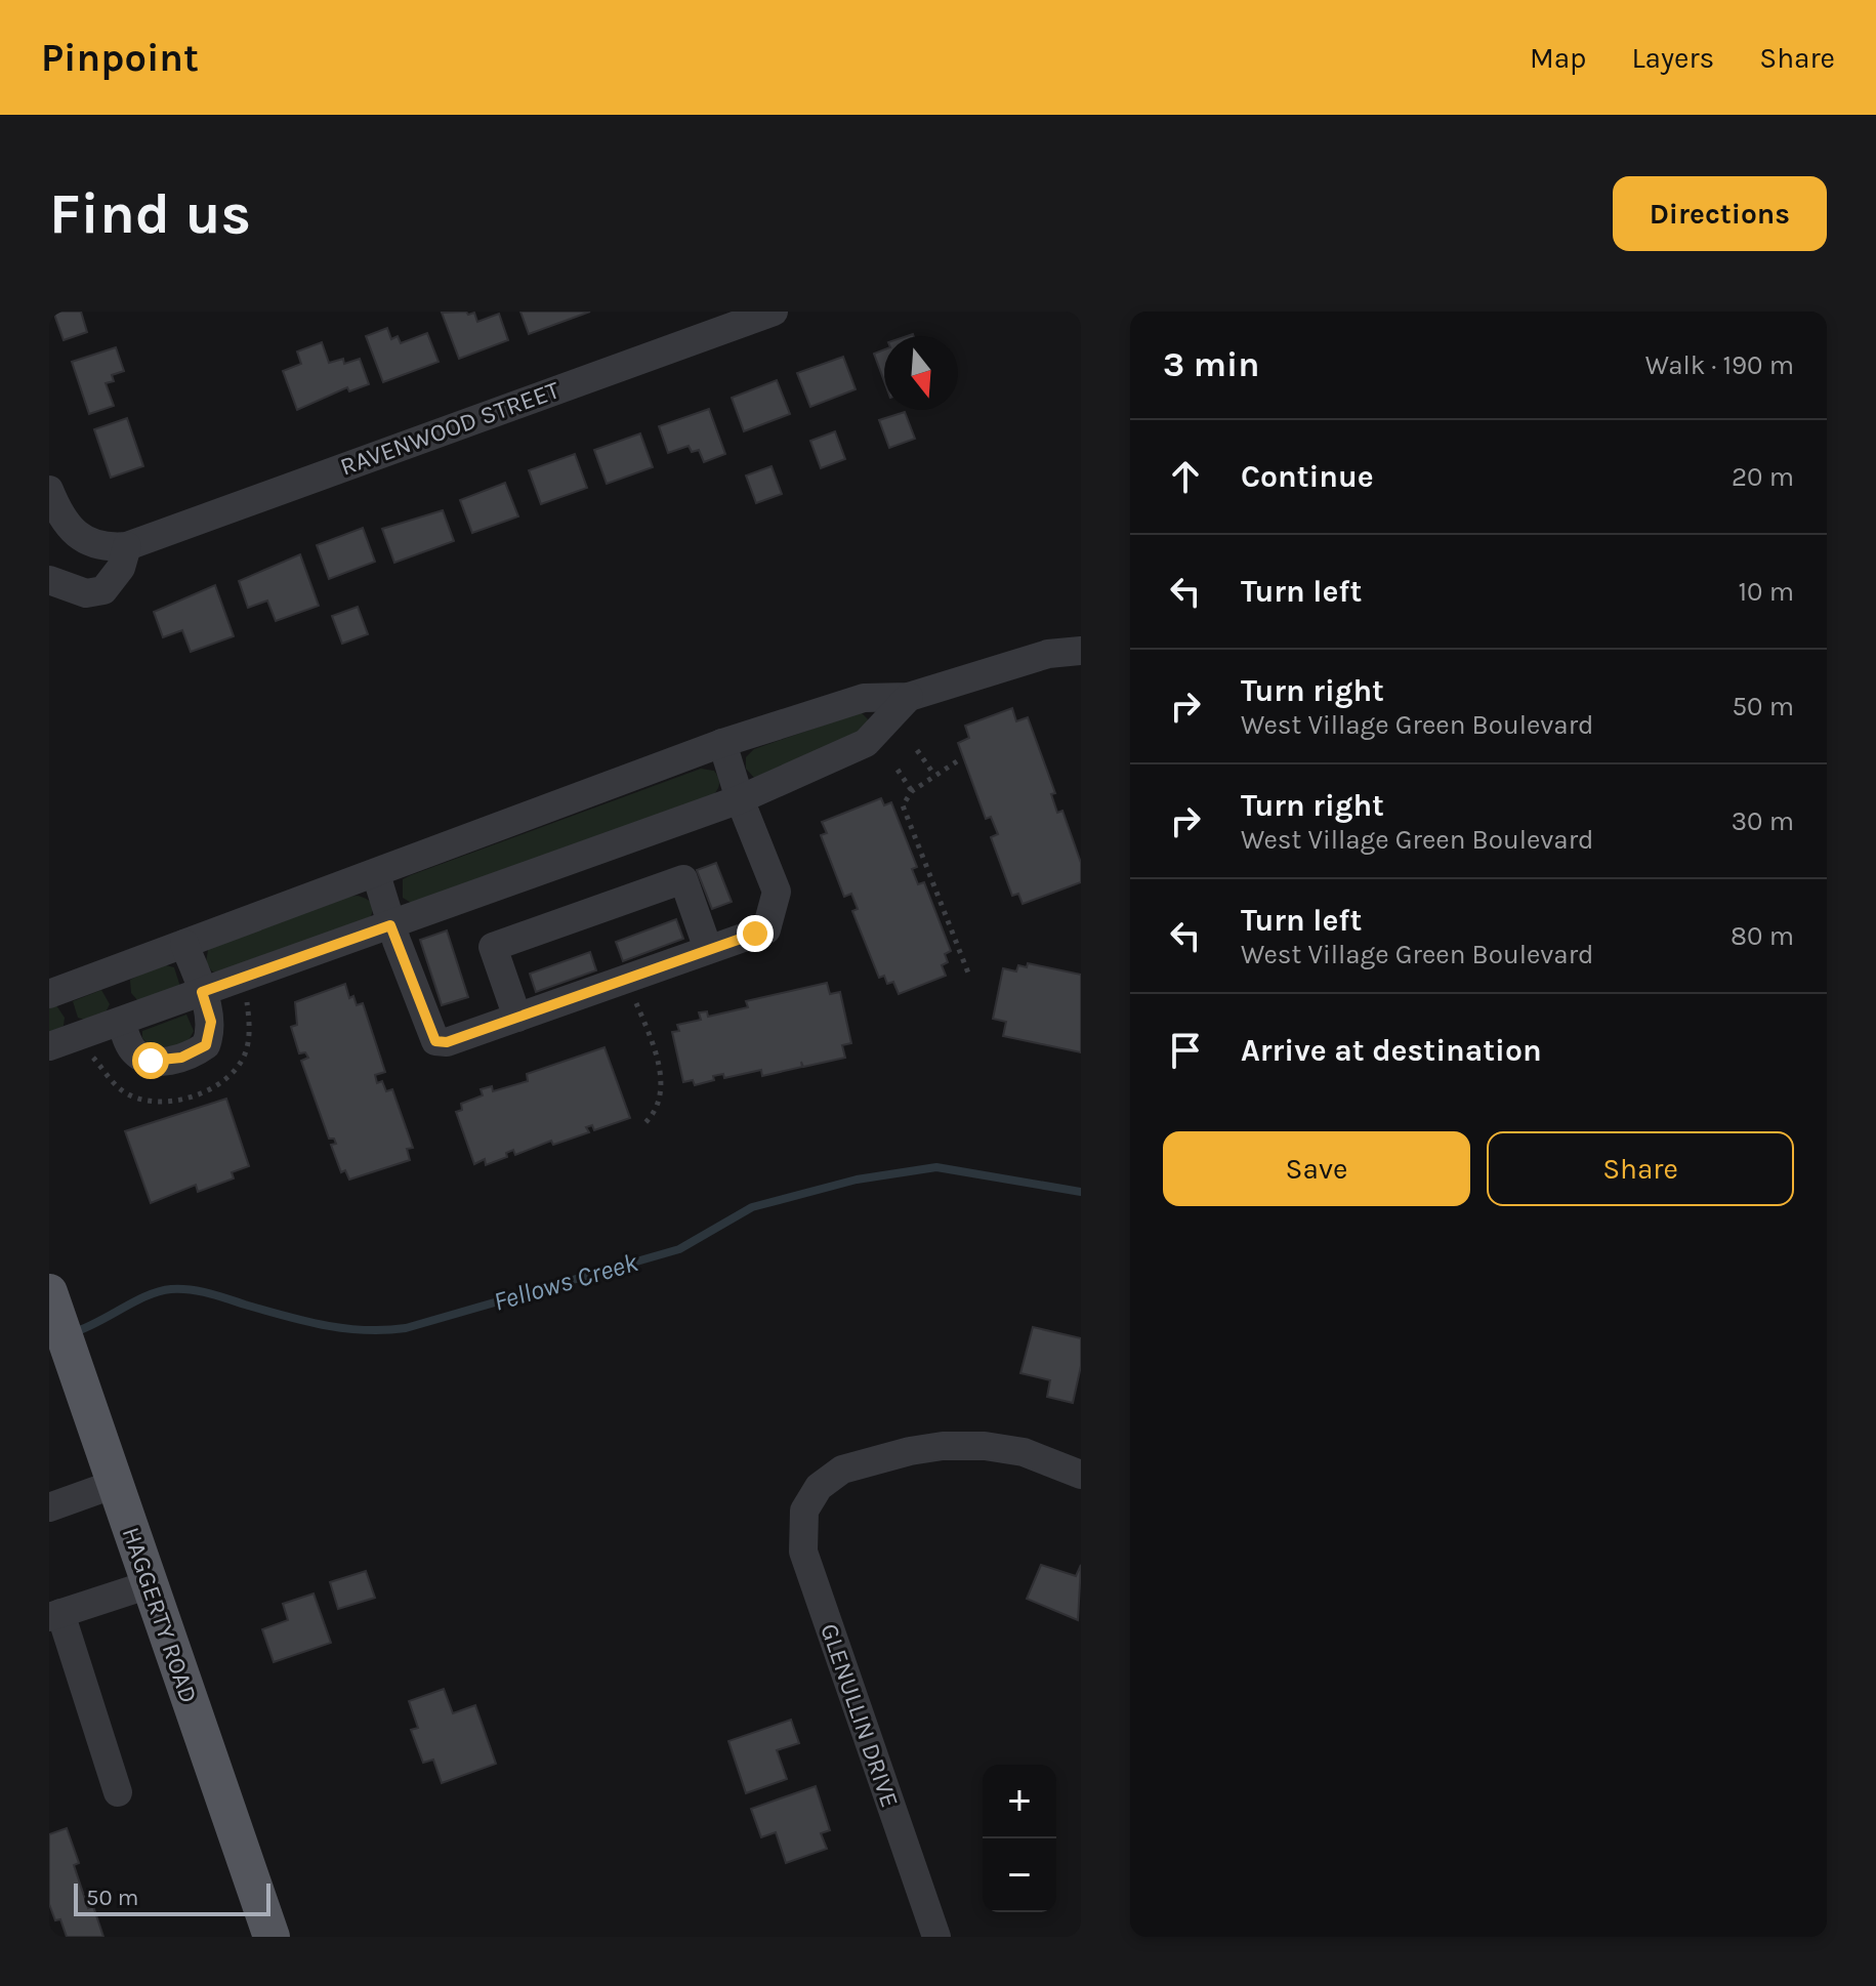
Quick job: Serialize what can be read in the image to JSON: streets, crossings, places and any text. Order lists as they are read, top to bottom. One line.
{"streets":{"main road":["HAGGERTY ROAD"],"street":["RAVENWOOD STREET","GLENULLIN DRIVE"]},"water":["Fellows Creek"],"scale_bar":"50 m","north":"bottom","page":{"header":"Pinpoint","nav":["Map","Layers","Share"],"buttons":["Directions",["Save","Share"]],"title":"Find us","heading":["3 min","Walk · 190 m"],"list":[["Continue","20 m"],["Turn left","10 m"],["Turn right","West Village Green Boulevard","50 m"],["Turn right","West Village Green Boulevard","30 m"],["Turn left","West Village Green Boulevard","80 m"],"Arrive at destination"],"map_buttons":["+","−"],"scale":"50 m"}}
